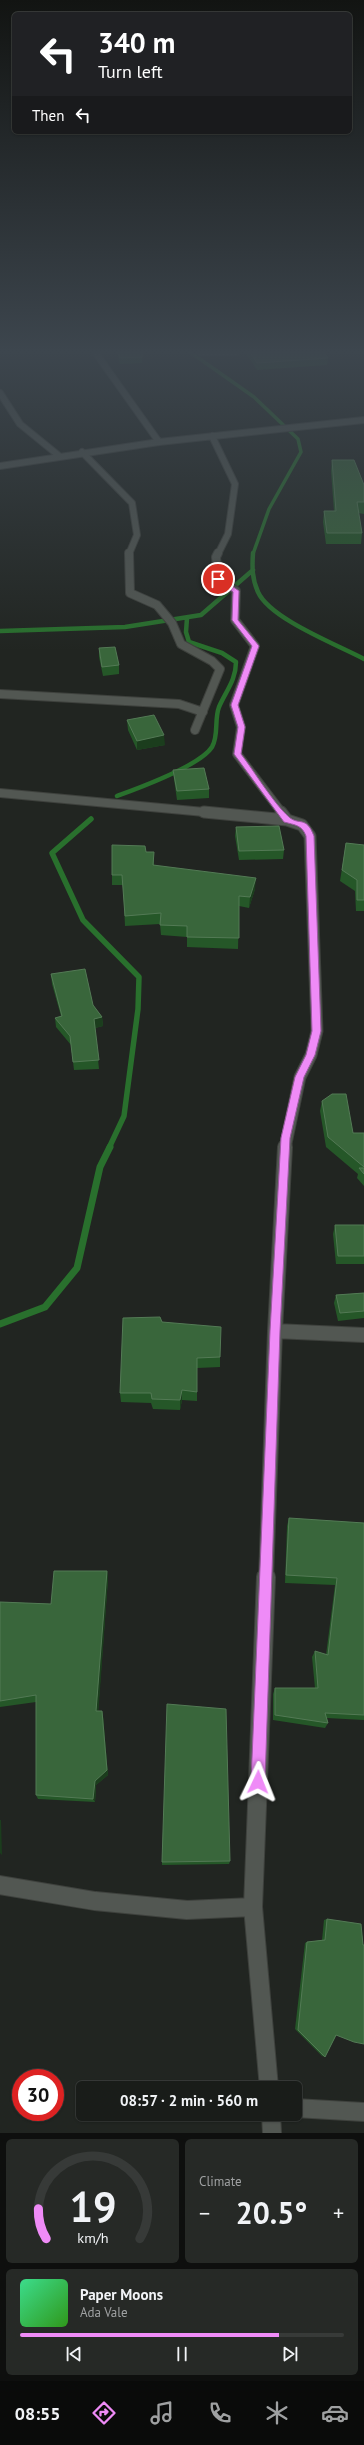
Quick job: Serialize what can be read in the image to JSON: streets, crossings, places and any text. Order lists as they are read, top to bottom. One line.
{"page":{"turn":["340 m","Turn left"],"then":"Then","limit":"30","trip":"08:57 · 2 min · 560 m","tile":"Climate","heat":["−","20.5°","+"],"song":["Paper Moons","Ada Vale"],"tabs":"08:55","gauge":["19","km/h"]}}
